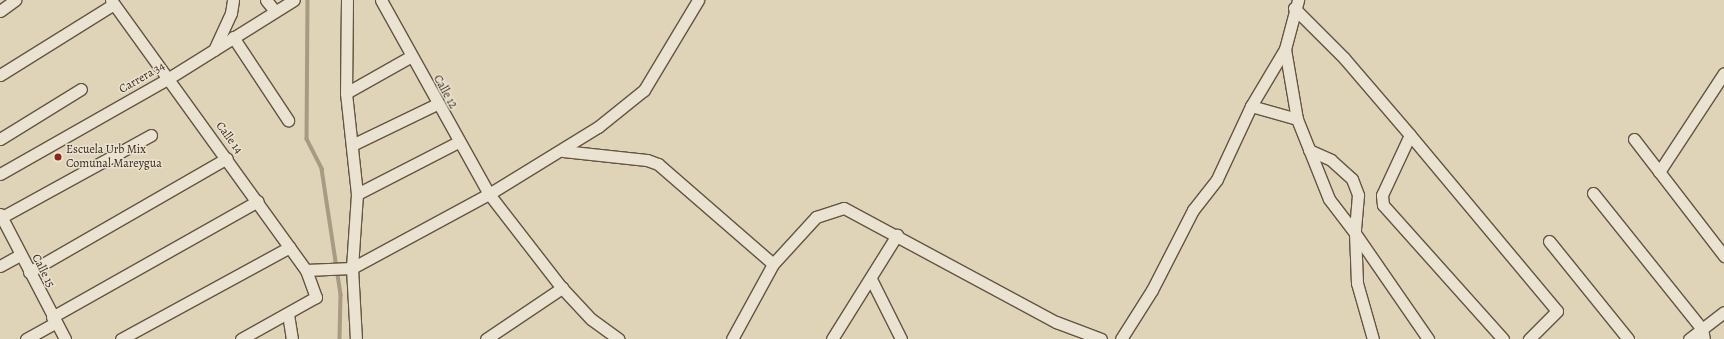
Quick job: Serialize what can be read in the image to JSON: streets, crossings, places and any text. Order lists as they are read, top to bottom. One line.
{"streets":{"street":["Carrera 34","Calle 12","Calle 14","Calle 15"]},"crossings":[["Carrera 34","Calle 14"]],"places":["Escuela Urb Mix Comunal Mareygua"]}
